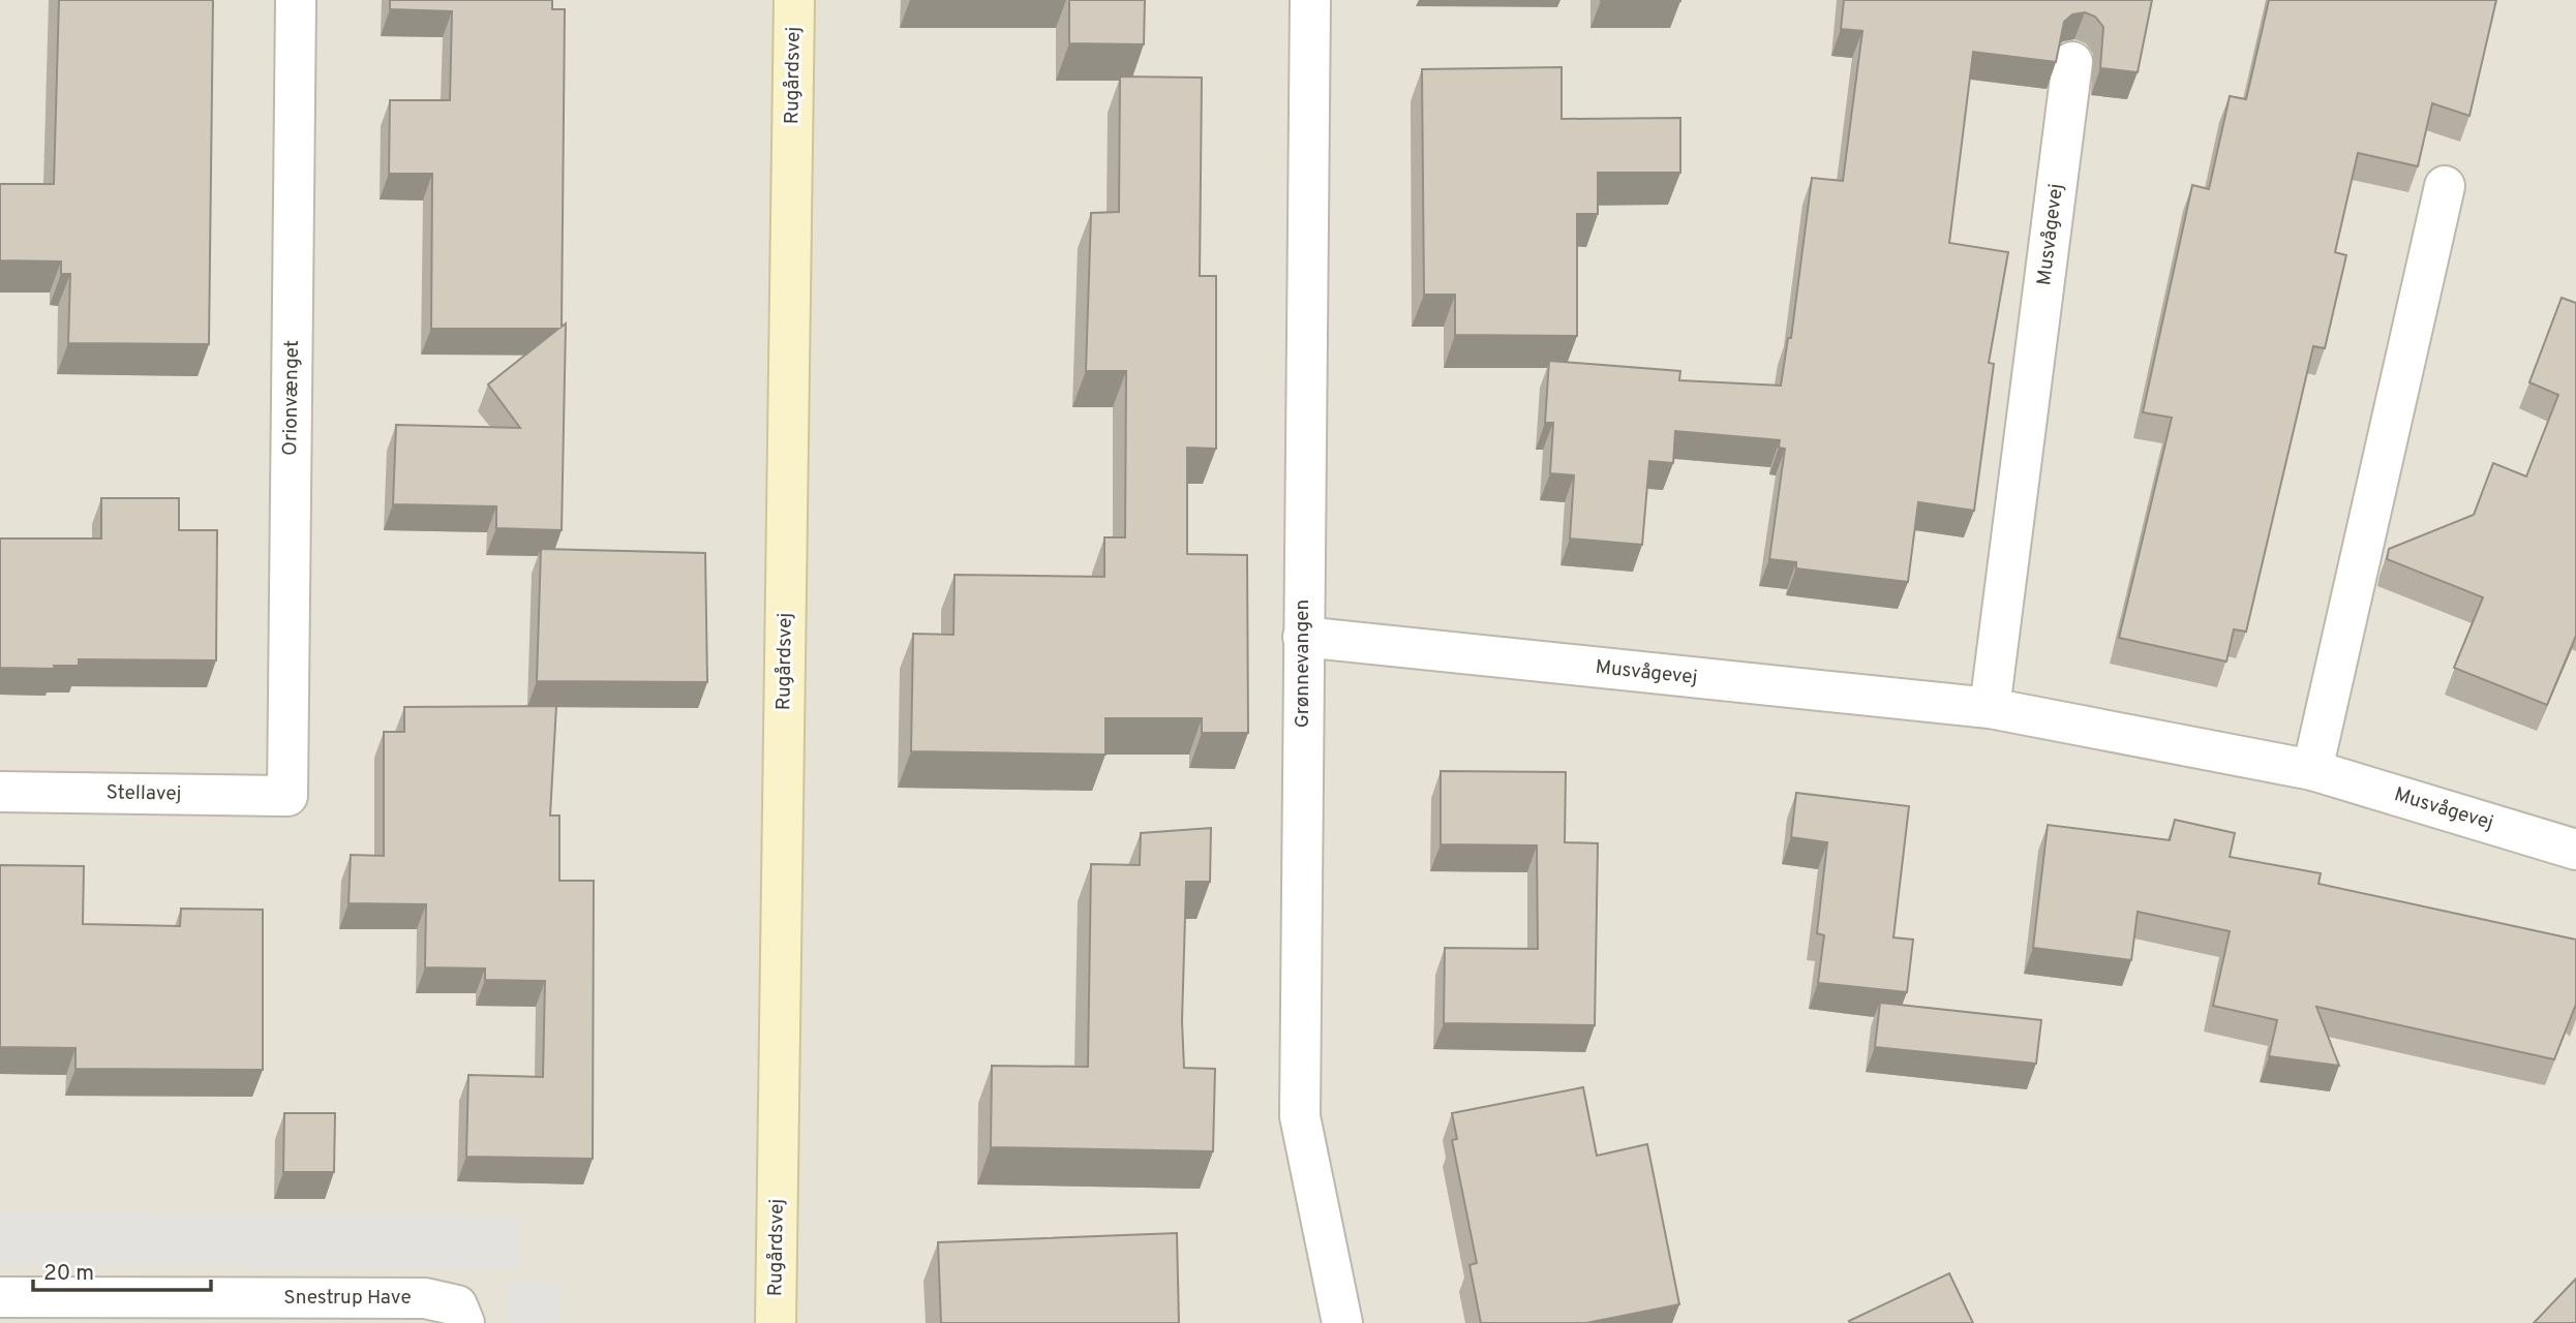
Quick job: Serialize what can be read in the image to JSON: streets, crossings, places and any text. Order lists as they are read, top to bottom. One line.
{"streets":{"main road":["Rugårdsvej"],"street":["Musvågevej","Orionvænget","Grønnevangen","Stellavej","Snestrup Have"]},"crossings":[["Musvågevej","Grønnevangen"],["Orionvænget","Stellavej"]],"scale_bar":"20 m"}
